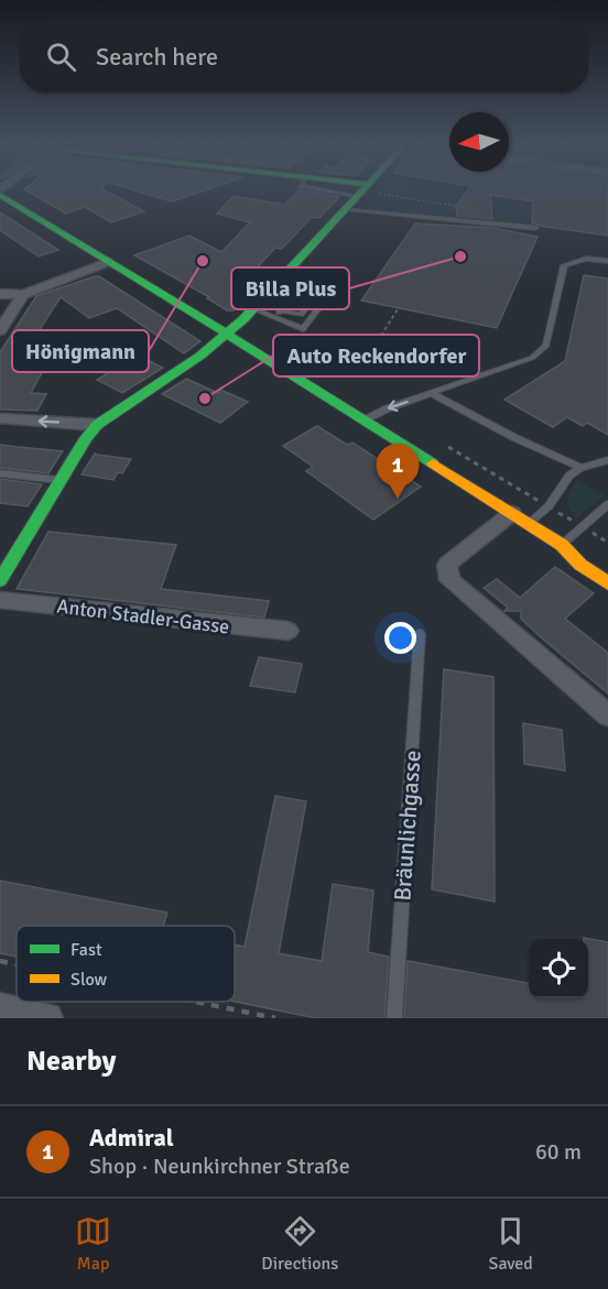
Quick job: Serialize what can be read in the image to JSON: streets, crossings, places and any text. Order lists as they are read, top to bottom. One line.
{"streets":{"street":["Anton Stadler-Gasse"],"lane":["Bräunlichgasse"]},"places":["Billa Plus","Hönigmann","Auto Reckendorfer"],"legend":["Fast","Slow"],"north":"left","page":{"search":"Search here","pins":"1","heading":"Nearby","list":[{"mark":"1","name":"Admiral","note":"Shop · Neunkirchner Straße","value":"60 m"}],"nav":["Map","Directions","Saved"]}}
